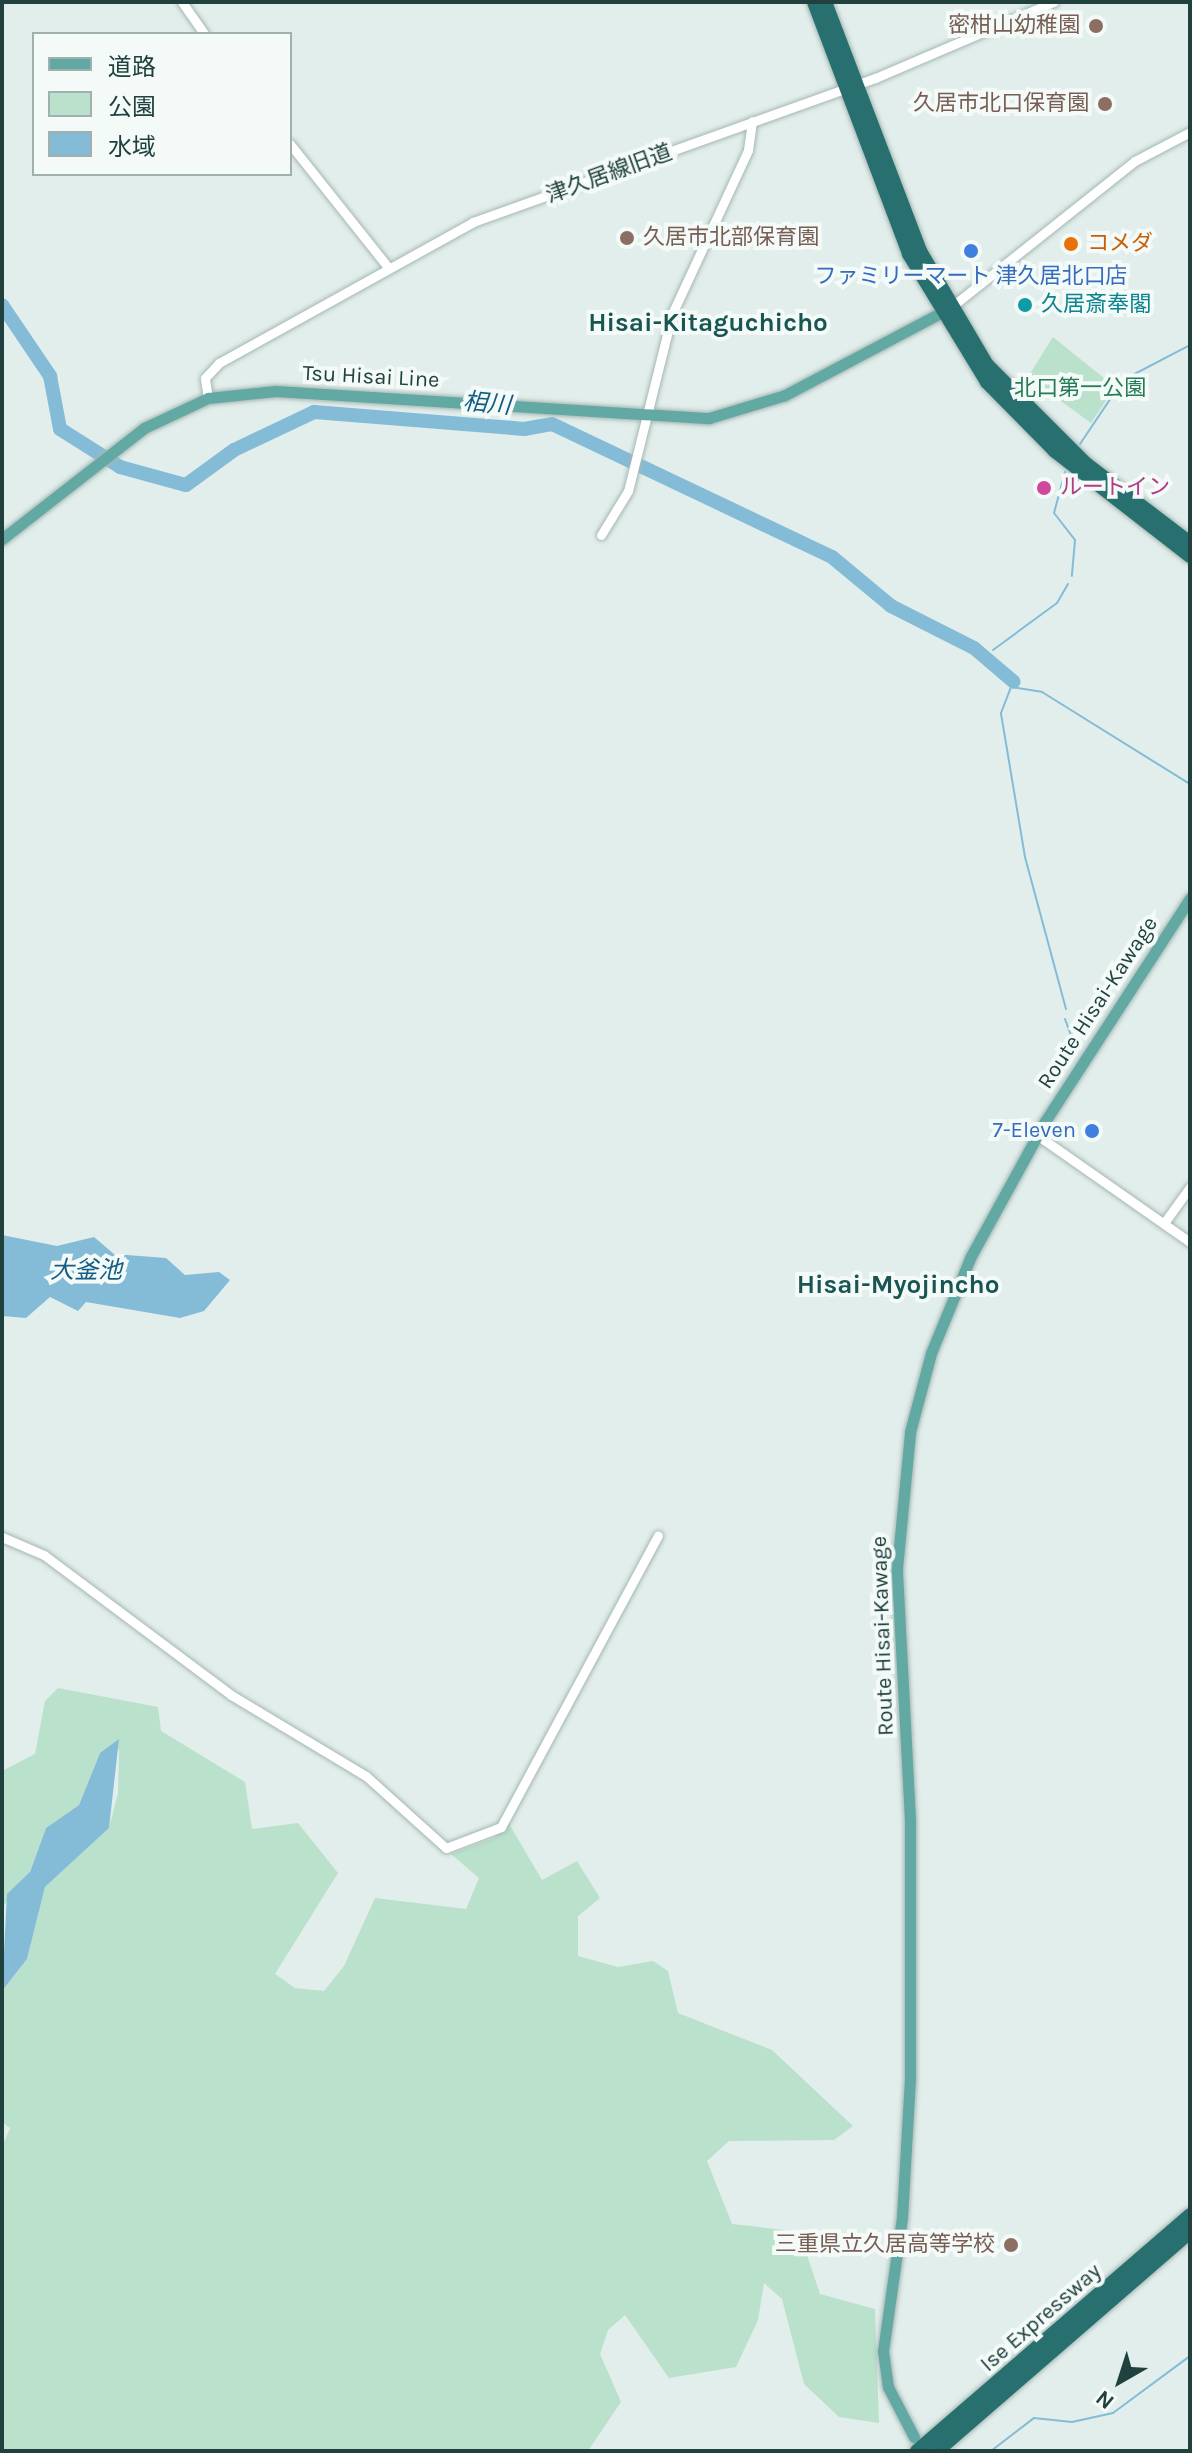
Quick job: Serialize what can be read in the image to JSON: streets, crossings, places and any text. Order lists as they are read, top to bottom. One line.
{"streets":{"highway":["Ise Expressway"],"main road":["Tsu Hisai Line","Route Hisai-Kawage"],"street":["津久居線旧道"]},"crossings":[["津久居線旧道","Tsu Hisai Line"],["Route Hisai-Kawage","Ise Expressway"]],"districts":["Hisai-Kitaguchicho","Hisai-Myojincho"],"water":["相川","大釜池"],"parks":["北口第一公園"],"places":["密柑山幼稚園","久居市北口保育園","久居市北部保育園","コメダ","ファミリーマート 津久居北口店","久居斎奉閣","ルートイン","7-Eleven","三重県立久居高等学校"],"legend":["道路","公園","水域"],"north":"bottom left"}
